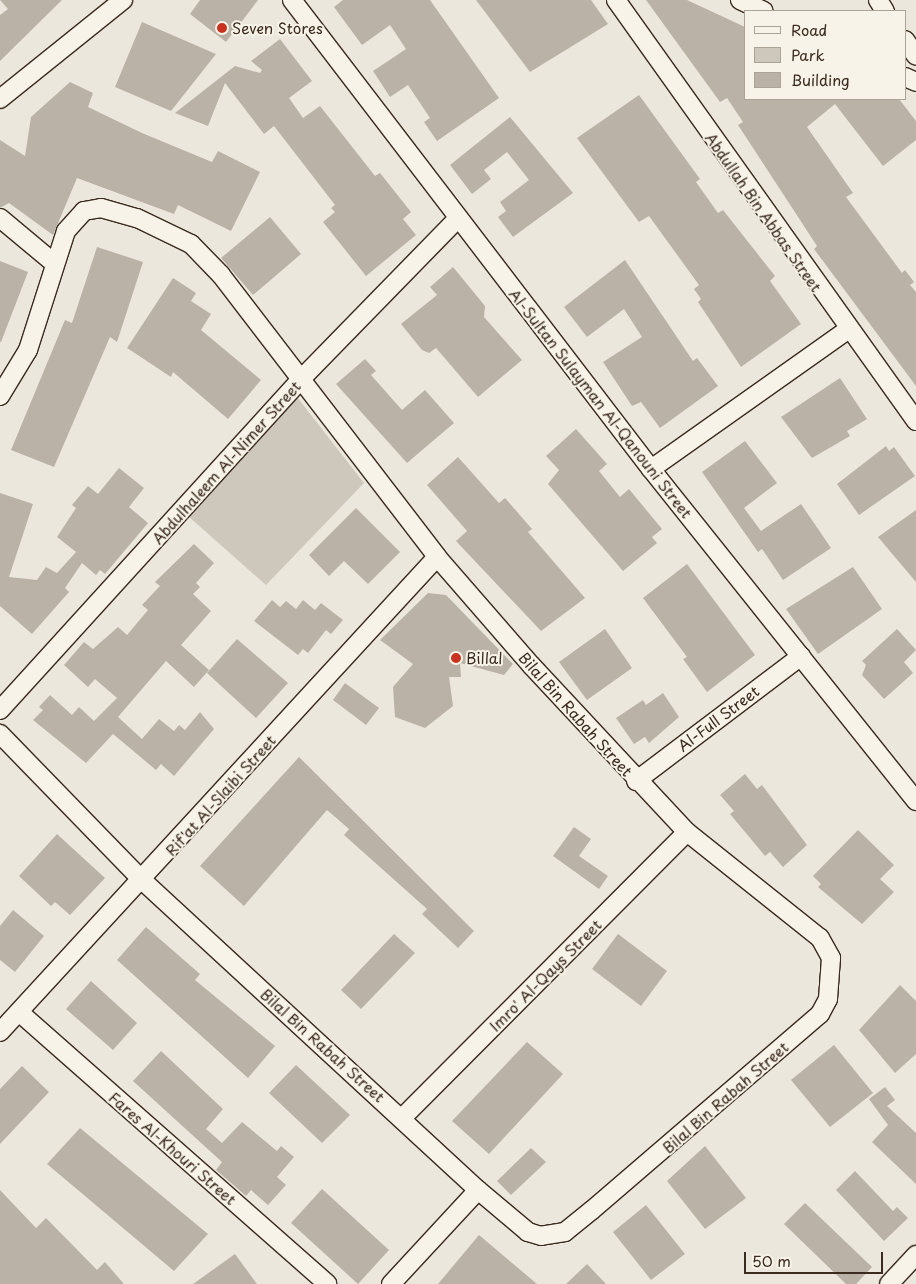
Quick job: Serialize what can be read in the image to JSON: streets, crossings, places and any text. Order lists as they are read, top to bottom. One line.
{"streets":{"street":["Abdullah Bin Abbas Street","Al-Sultan Sulayman Al-Qanouni Street","Abdulhaleem Al-Nimer Street","Bilal Bin Rabah Street","Al-Full Street","Rif'at Al-Slaibi Street","Imro' Al-Qays Street","Fares Al-Khouri Street"]},"crossings":[["Al-Sultan Sulayman Al-Qanouni Street","Abdulhaleem Al-Nimer Street"],["Al-Sultan Sulayman Al-Qanouni Street","Al-Full Street"],["Abdulhaleem Al-Nimer Street","Bilal Bin Rabah Street"],["Bilal Bin Rabah Street","Al-Full Street"],["Bilal Bin Rabah Street","Rif'at Al-Slaibi Street"],["Bilal Bin Rabah Street","Imro' Al-Qays Street"],["Rif'at Al-Slaibi Street","Fares Al-Khouri Street"]],"places":["Seven Stores","Billal"],"legend":["Road","Park","Building"],"scale_bar":"50 m"}
